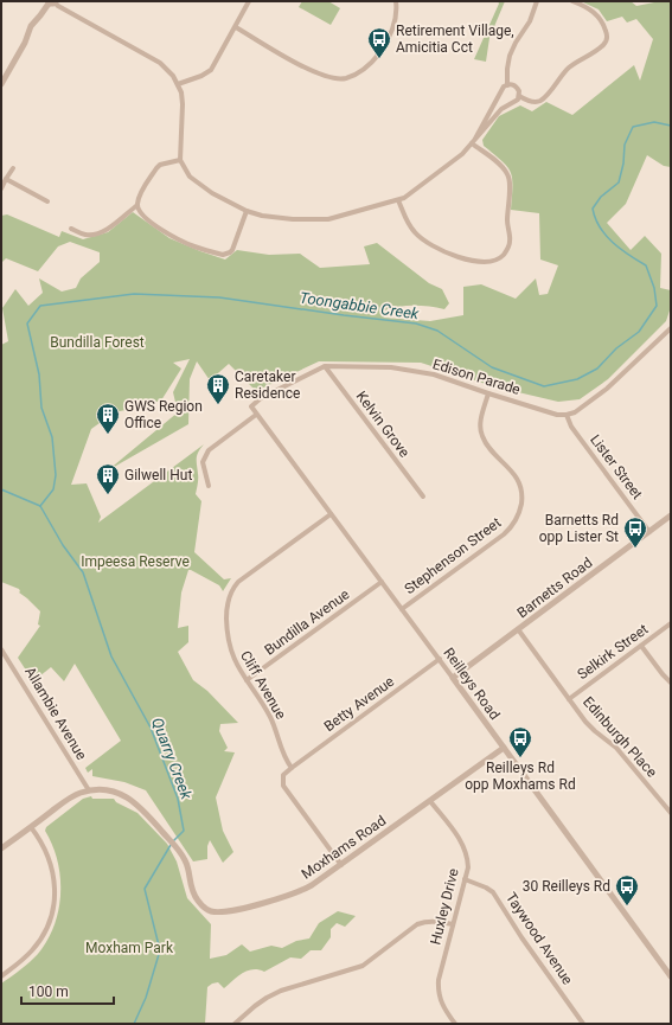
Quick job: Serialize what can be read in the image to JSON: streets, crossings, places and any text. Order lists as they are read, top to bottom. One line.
{"streets":{"street":["Edison Parade","Kelvin Grove","Lister Street","Stephenson Street","Barnetts Road","Bundilla Avenue","Selkirk Street","Reilleys Road","Cliff Avenue","Betty Avenue","Allambie Avenue","Edinburgh Place","Moxhams Road","Huxley Drive","Taywood Avenue"]},"crossings":[["Edison Parade","Kelvin Grove"],["Edison Parade","Lister Street"],["Edison Parade","Stephenson Street"],["Edison Parade","Reilleys Road"],["Lister Street","Barnetts Road"],["Stephenson Street","Reilleys Road"],["Barnetts Road","Reilleys Road"],["Barnetts Road","Edinburgh Place"],["Bundilla Avenue","Reilleys Road"],["Bundilla Avenue","Cliff Avenue"],["Selkirk Street","Edinburgh Place"],["Reilleys Road","Cliff Avenue"],["Reilleys Road","Betty Avenue"],["Reilleys Road","Moxhams Road"],["Cliff Avenue","Betty Avenue"],["Allambie Avenue","Moxhams Road"],["Moxhams Road","Huxley Drive"],["Huxley Drive","Taywood Avenue"]],"water":["Toongabbie Creek","Quarry Creek"],"parks":["Bundilla Forest","Impeesa Reserve","Moxham Park"],"places":{"bus stop":["Retirement Village, Amicitia Cct","Barnetts Rd opp Lister St","Reilleys Rd opp Moxhams Rd","30 Reilleys Rd"],"building":["Caretaker Residence","GWS Region Office","Gilwell Hut"]},"scale_bar":"100 m"}
